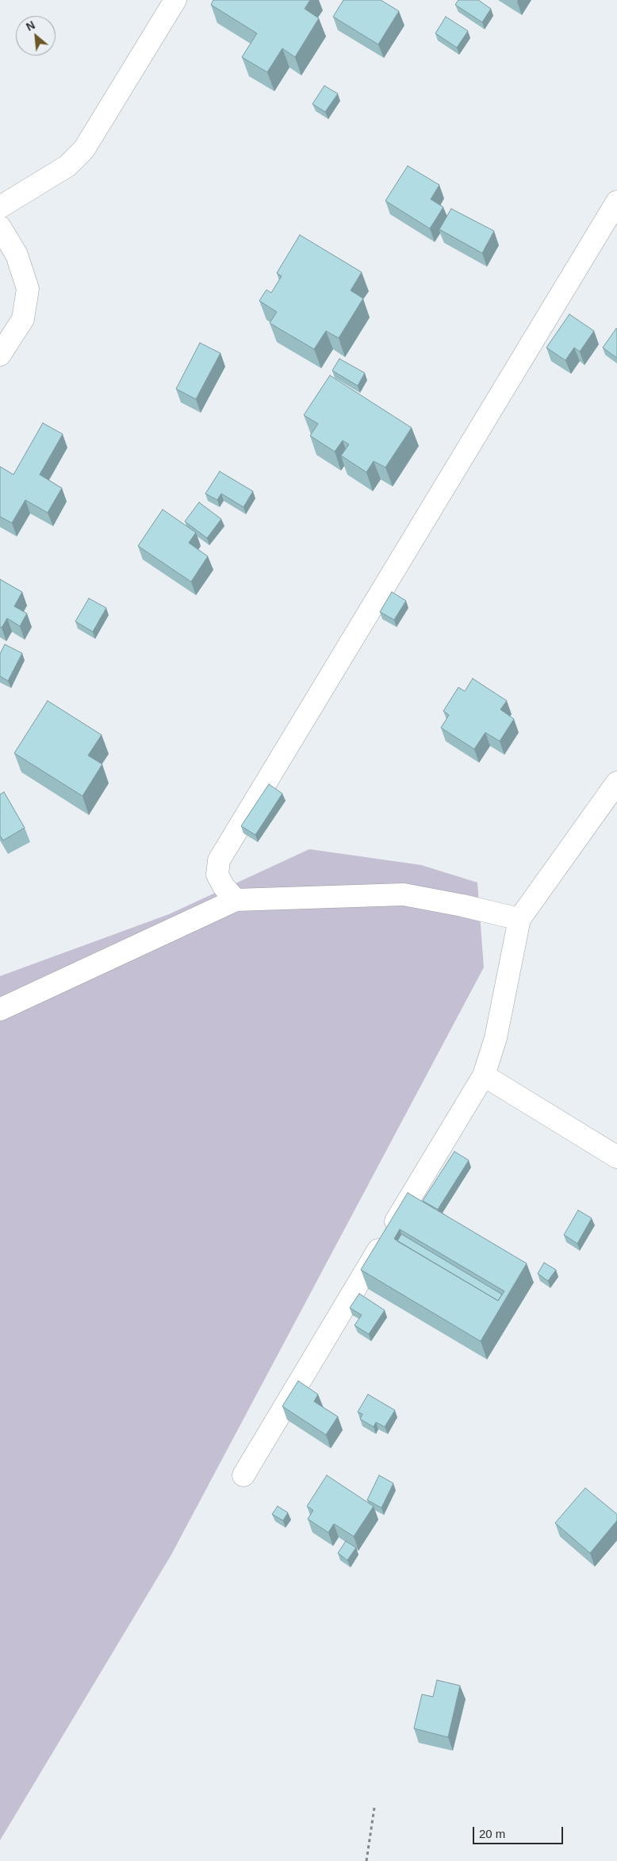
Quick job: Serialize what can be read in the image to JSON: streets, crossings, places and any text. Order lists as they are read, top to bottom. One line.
{"scale_bar":"20 m","north":"top left"}
